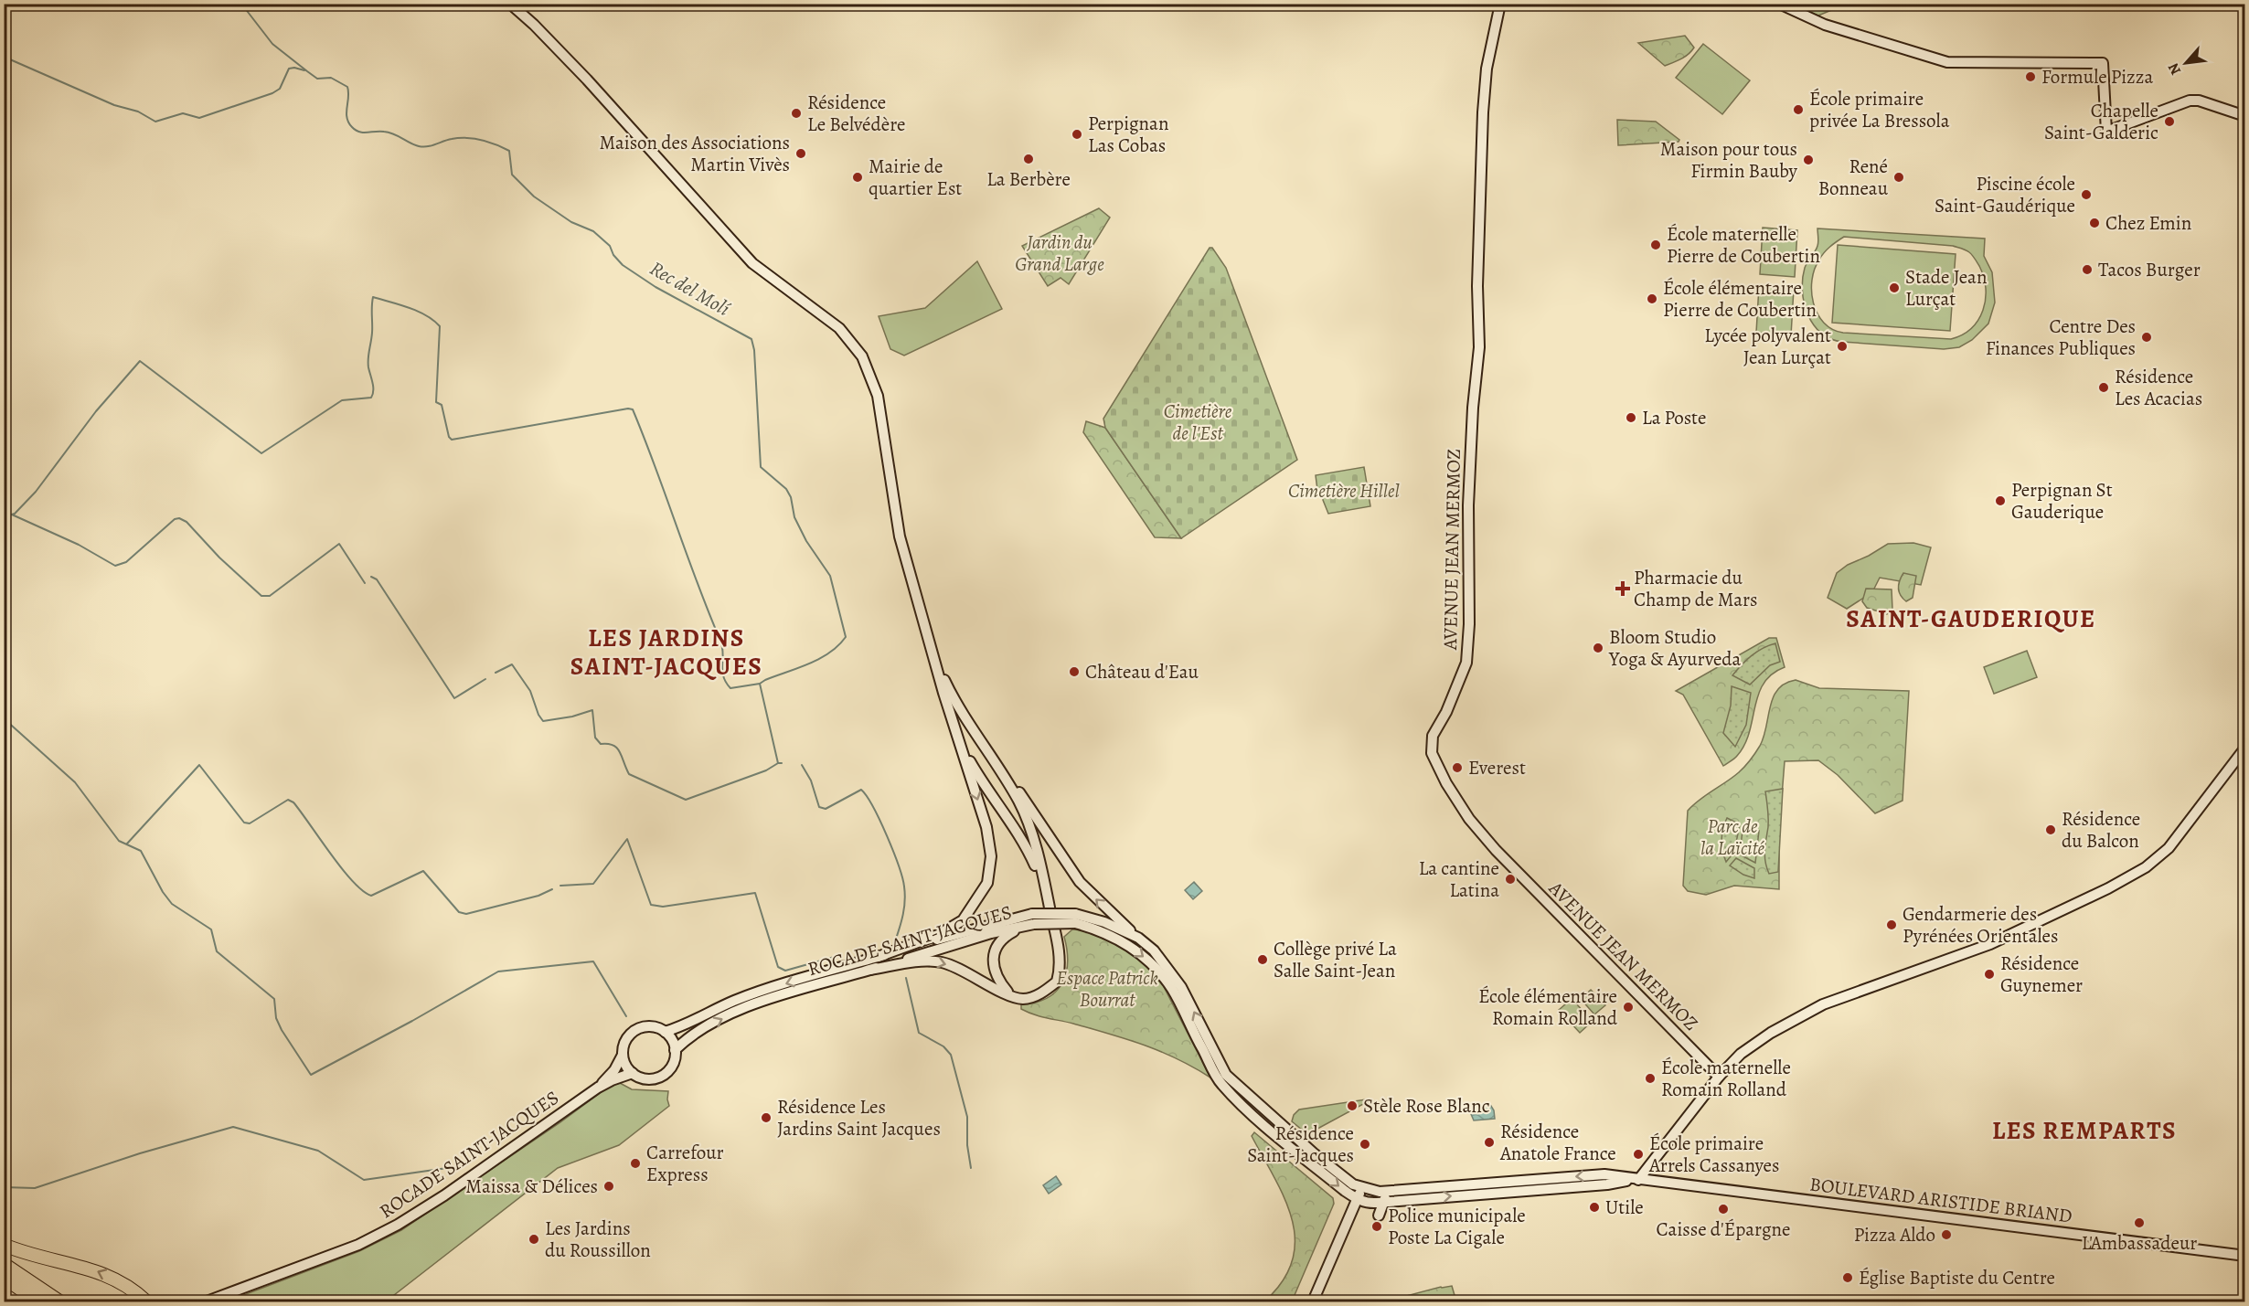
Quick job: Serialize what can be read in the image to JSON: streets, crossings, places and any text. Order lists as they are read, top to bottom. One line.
{"streets":{"main road":["AVENUE JEAN MERMOZ","ROCADE SAINT-JACQUES","BOULEVARD ARISTIDE BRIAND"]},"districts":["SAINT-GAUDERIQUE","LES JARDINS SAINT-JACQUES","LES REMPARTS"],"water":["Rec del Molí"],"parks":["Jardin du Grand Large","Cimetière de l'Est","Cimetière Hillel","Parc de la Laïcité","Espace Patrick Bourrat"],"places":{"other":["Formule Pizza","École primaire privée La Bressola","Résidence Le Belvédère","Chapelle Saint-Galderic","Perpignan Las Cobas","Maison des Associations Martin Vivès","La Berbère","Maison pour tous Firmin Bauby","Mairie de quartier Est","René Bonneau","Piscine école Saint-Gaudérique","Chez Emin","École maternelle Pierre de Coubertin","Tacos Burger","Stade Jean Lurçat","École élémentaire Pierre de Coubertin","Centre Des Finances Publiques","Lycée polyvalent Jean Lurçat","Résidence Les Acacias","La Poste","Perpignan St Gauderique","Bloom Studio Yoga & Ayurveda","Château d'Eau","Everest","Résidence du Balcon","La cantine Latina","Gendarmerie des Pyrénées Orientales","Collège privé La Salle Saint-Jean","Résidence Guynemer","École élémentaire Romain Rolland","École maternelle Romain Rolland","Stèle Rose Blanc","Résidence Les Jardins Saint Jacques","Résidence Anatole France","Résidence Saint-Jacques","École primaire Arrels Cassanyes","Carrefour Express","Maissa & Délices","Utile","Caisse d'Épargne","L'Ambassadeur","Police municipale Poste La Cigale","Pizza Aldo","Les Jardins du Roussillon","Église Baptiste du Centre"],"health":["Pharmacie du Champ de Mars"]},"north":"bottom left"}
